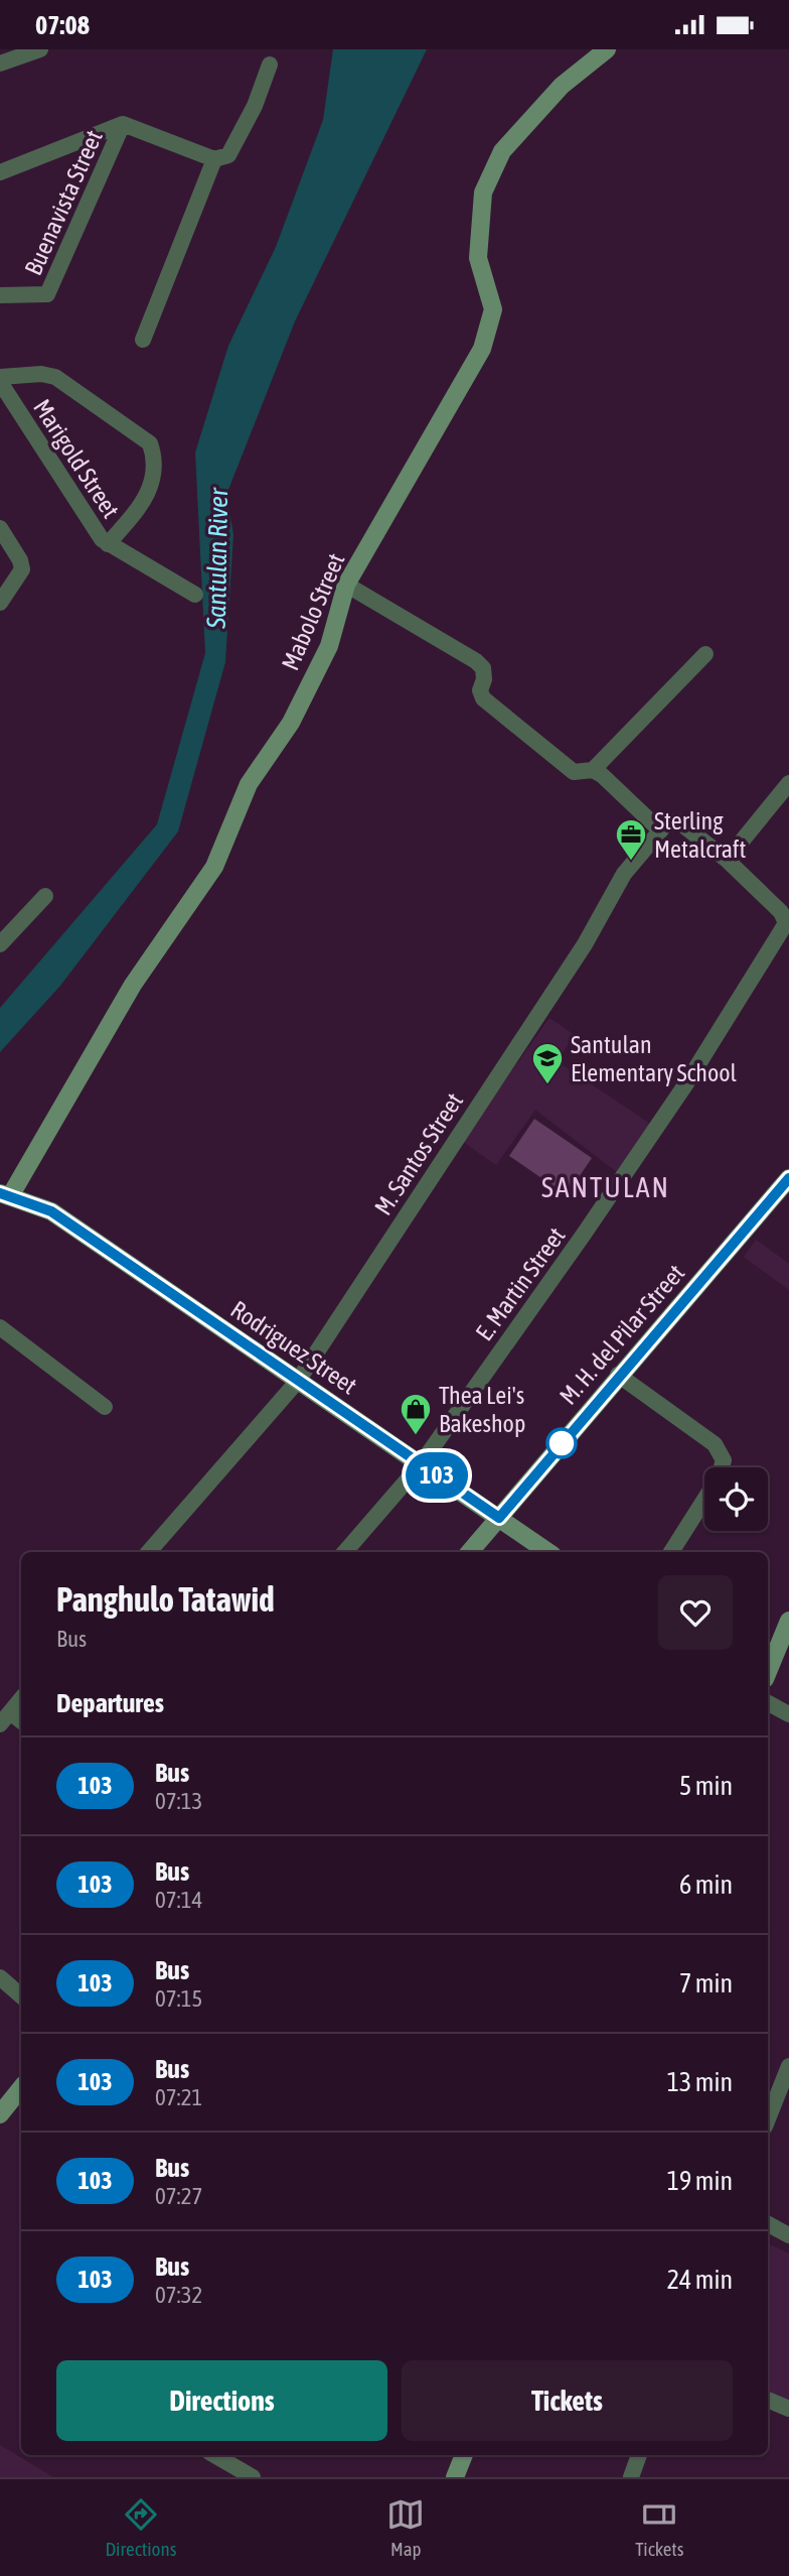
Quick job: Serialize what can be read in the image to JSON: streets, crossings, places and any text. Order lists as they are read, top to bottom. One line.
{"streets":{"street":["Buenavista Street","Marigold Street","Mabolo Street","M. Santos Street","E. Martin Street","M. H. del Pilar Street","Rodriguez Street"]},"crossings":[["Mabolo Street","Rodriguez Street"],["M. Santos Street","Rodriguez Street"],["E. Martin Street","Rodriguez Street"],["M. H. del Pilar Street","Rodriguez Street"]],"districts":["SANTULAN"],"water":["Santulan River"],"places":{"office":["Sterling Metalcraft"],"school or university":["Santulan Elementary School"],"shop":["Thea Lei's Bakeshop"]},"lines":["bus line 103"],"page":{"status":"07:08","on_map":"103","heading":[["Panghulo Tatawid","Bus"],"Departures"],"list":[{"mark":"103","name":"Bus","note":"07:13","value":"5 min"},{"mark":"103","name":"Bus","note":"07:14","value":"6 min"},{"mark":"103","name":"Bus","note":"07:15","value":"7 min"},{"mark":"103","name":"Bus","note":"07:21","value":"13 min"},{"mark":"103","name":"Bus","note":"07:27","value":"19 min"},{"mark":"103","name":"Bus","note":"07:32","value":"24 min"}],"buttons":["Directions","Tickets"],"tabs":["Directions","Map","Tickets"]}}
